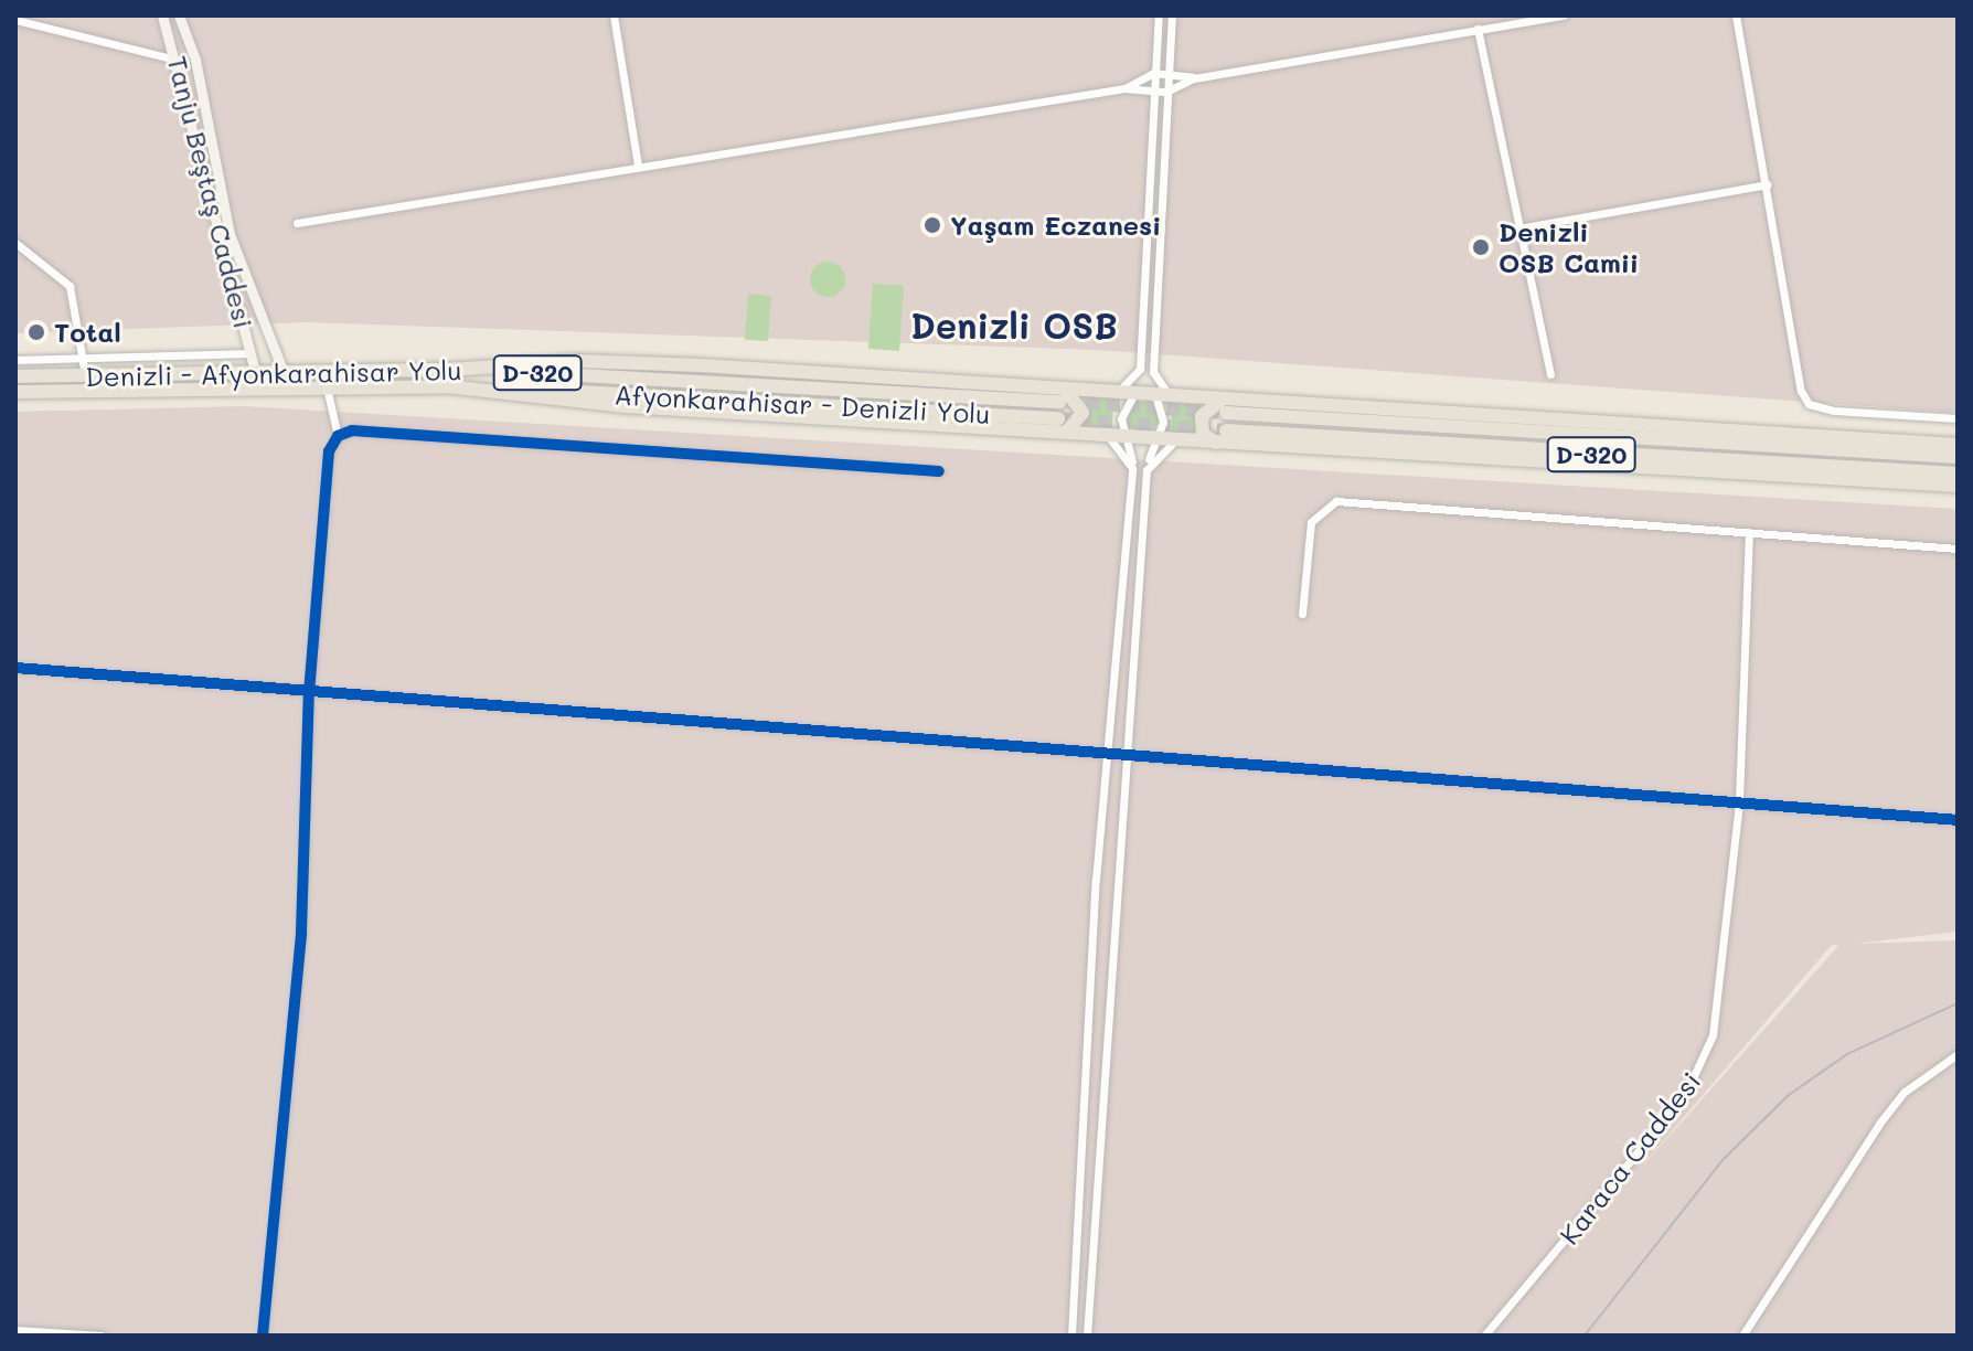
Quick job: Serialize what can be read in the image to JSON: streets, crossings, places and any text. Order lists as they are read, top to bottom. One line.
{"streets":{"highway":["Denizli - Afyonkarahisar Yolu","D-320","Afyonkarahisar - Denizli Yolu"],"street":["Tanju Beştaş Caddesi","Karaca Caddesi"]},"crossings":[["Tanju Beştaş Caddesi","Denizli - Afyonkarahisar Yolu"]],"districts":["Denizli OSB"],"places":["Yaşam Eczanesi","Denizli OSB Camii","Total"]}
